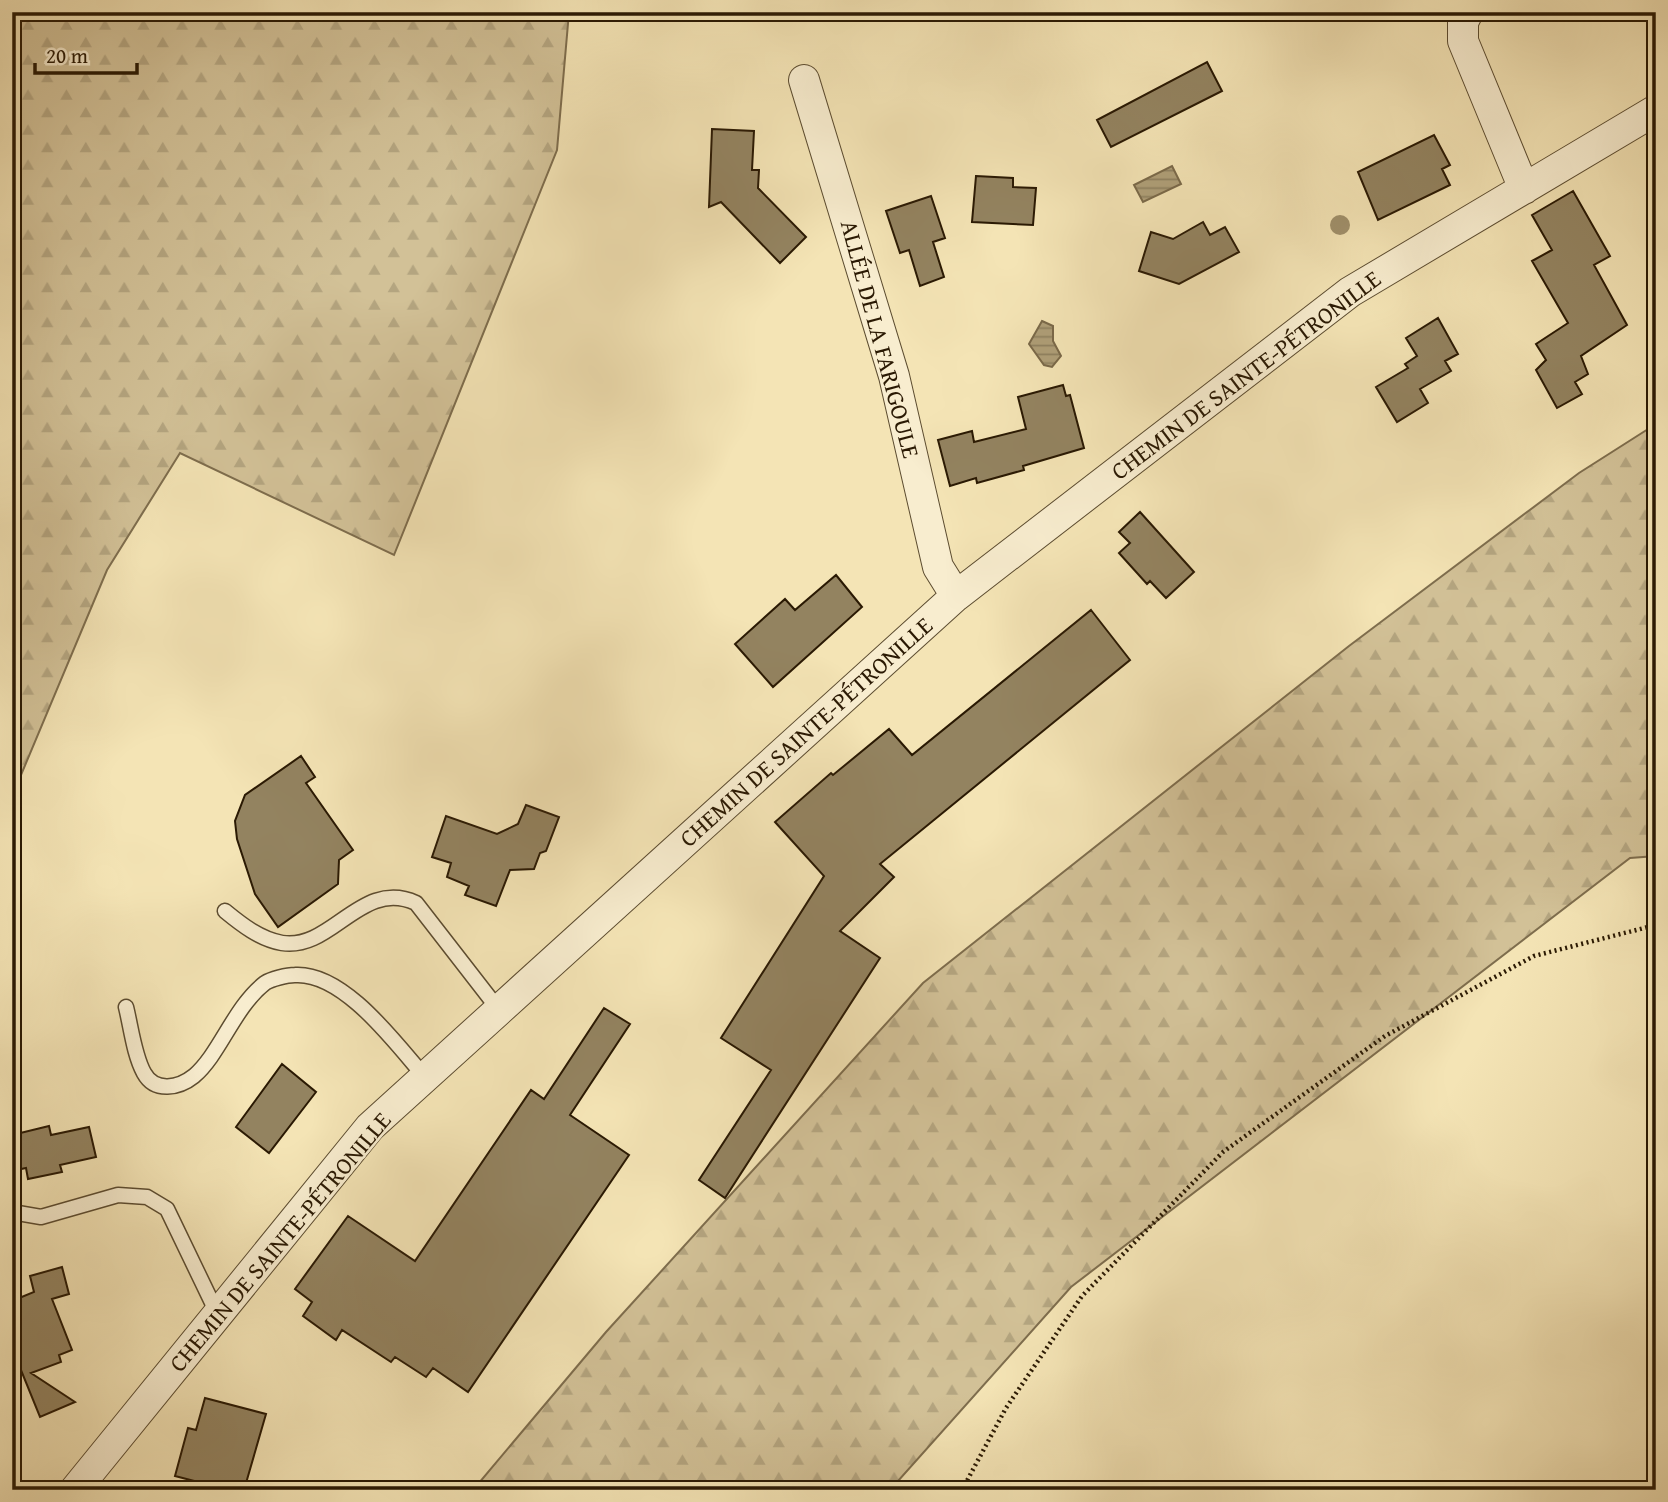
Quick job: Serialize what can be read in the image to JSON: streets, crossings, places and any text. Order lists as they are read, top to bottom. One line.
{"streets":{"street":["ALLÉE DE LA FARIGOULE","CHEMIN DE SAINTE-PÉTRONILLE"]},"crossings":[["ALLÉE DE LA FARIGOULE","CHEMIN DE SAINTE-PÉTRONILLE"]],"scale_bar":"20 m"}
